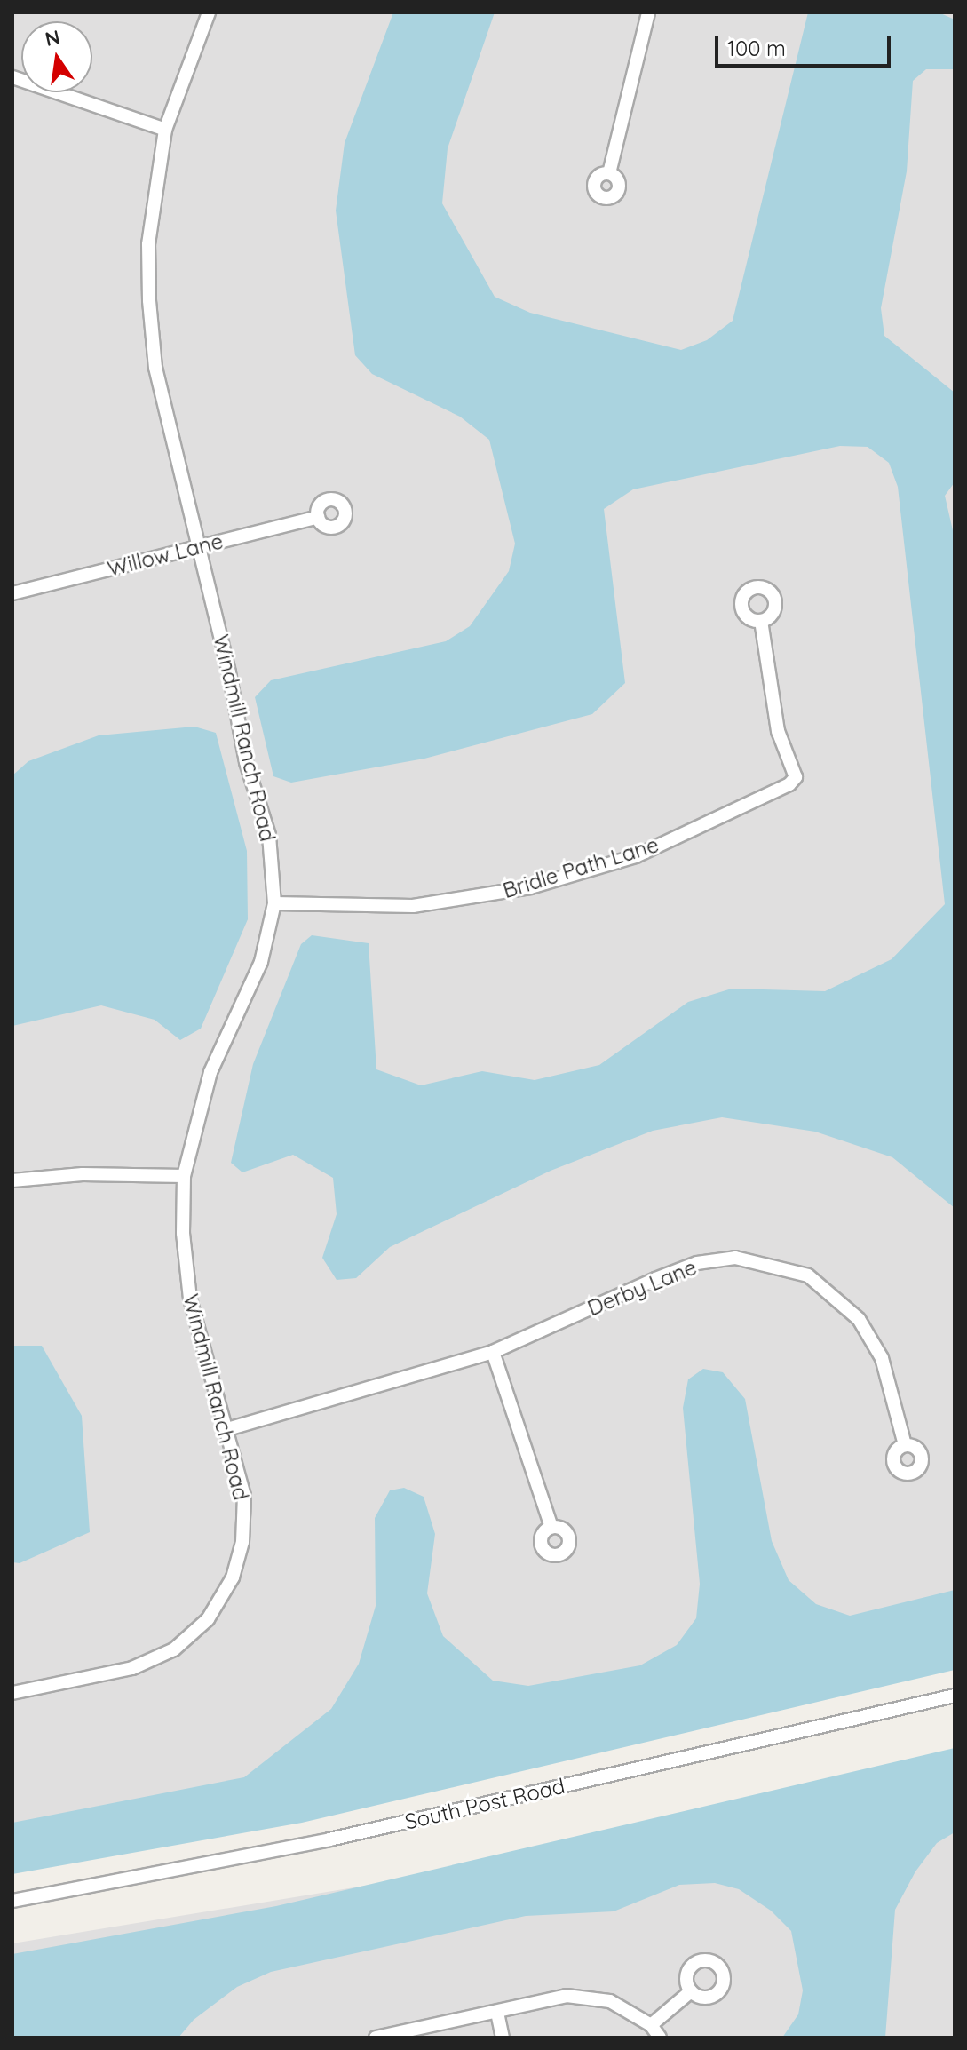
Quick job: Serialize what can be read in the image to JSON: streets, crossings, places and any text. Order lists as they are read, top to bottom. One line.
{"streets":{"street":["Willow Lane","Windmill Ranch Road","Bridle Path Lane","Derby Lane","South Post Road"]},"crossings":[["Willow Lane","Windmill Ranch Road"],["Windmill Ranch Road","Bridle Path Lane"],["Windmill Ranch Road","Derby Lane"]],"scale_bar":"100 m","north":"top"}
